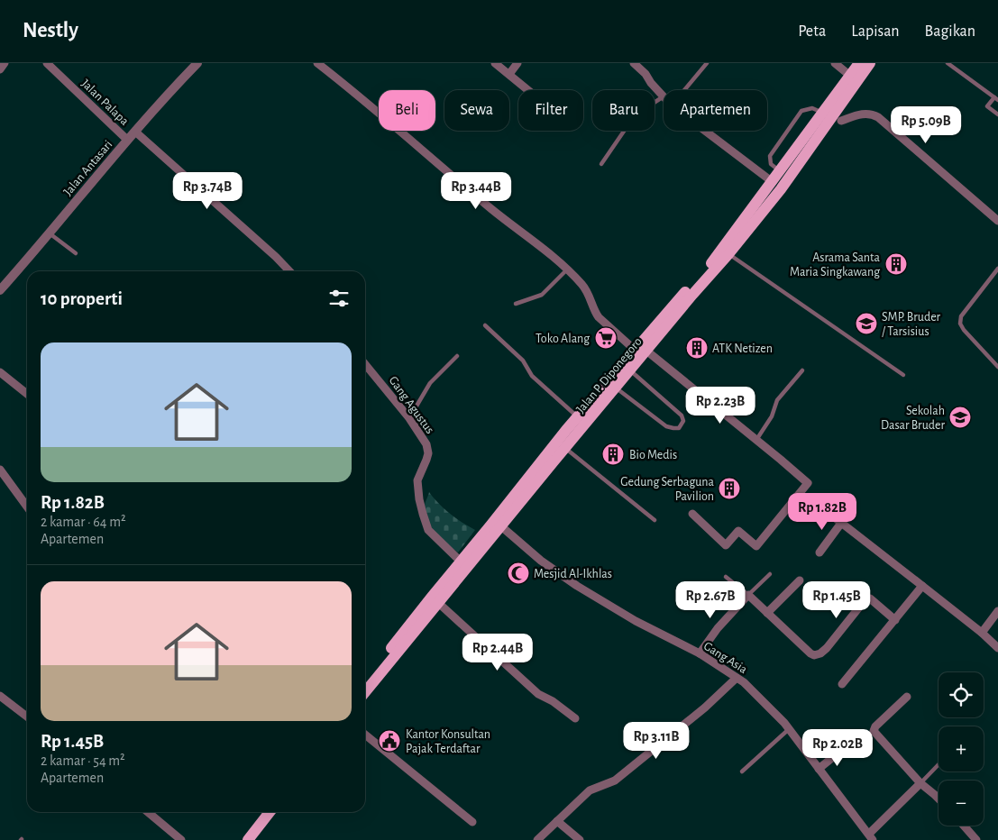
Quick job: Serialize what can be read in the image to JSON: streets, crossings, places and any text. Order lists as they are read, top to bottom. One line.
{"streets":{"main road":["Jalan P. Diponegoro"],"street":["Jalan Palapa","Jalan Antasari","Gang Agustus","Gang Asia"]},"crossings":[["Jalan Palapa","Jalan Antasari"],["Jalan P. Diponegoro","Gang Agustus"],["Jalan P. Diponegoro","Gang Asia"]],"places":{"building":["Asrama Santa Maria Singkawang","ATK Netizen","Bio Medis","Gedung Serbaguna Pavilion"],"school or university":["SMP. Bruder / Tarsisius","Sekolah Dasar Bruder"],"supermarket":["Toko Alang"],"mosque":["Mesjid Al-Ikhlas"],"public building":["Kantor Konsultan Pajak Terdaftar"]},"page":{"header":"Nestly","nav":["Peta","Lapisan","Bagikan"],"chip":["Beli","Sewa","Filter","Baru","Apartemen"],"price":["Rp 5.09B","Rp 3.74B","Rp 3.44B","Rp 2.23B","Rp 1.82B","Rp 2.67B","Rp 1.45B","Rp 2.44B","Rp 3.11B","Rp 2.02B"],"heading":"10 properti","list":[{"name":"Rp 1.82B","note":"2 kamar · 64 m² · Apartemen"},{"name":"Rp 1.45B","note":"2 kamar · 54 m² · Apartemen"}],"map_buttons":["+","−"]}}
